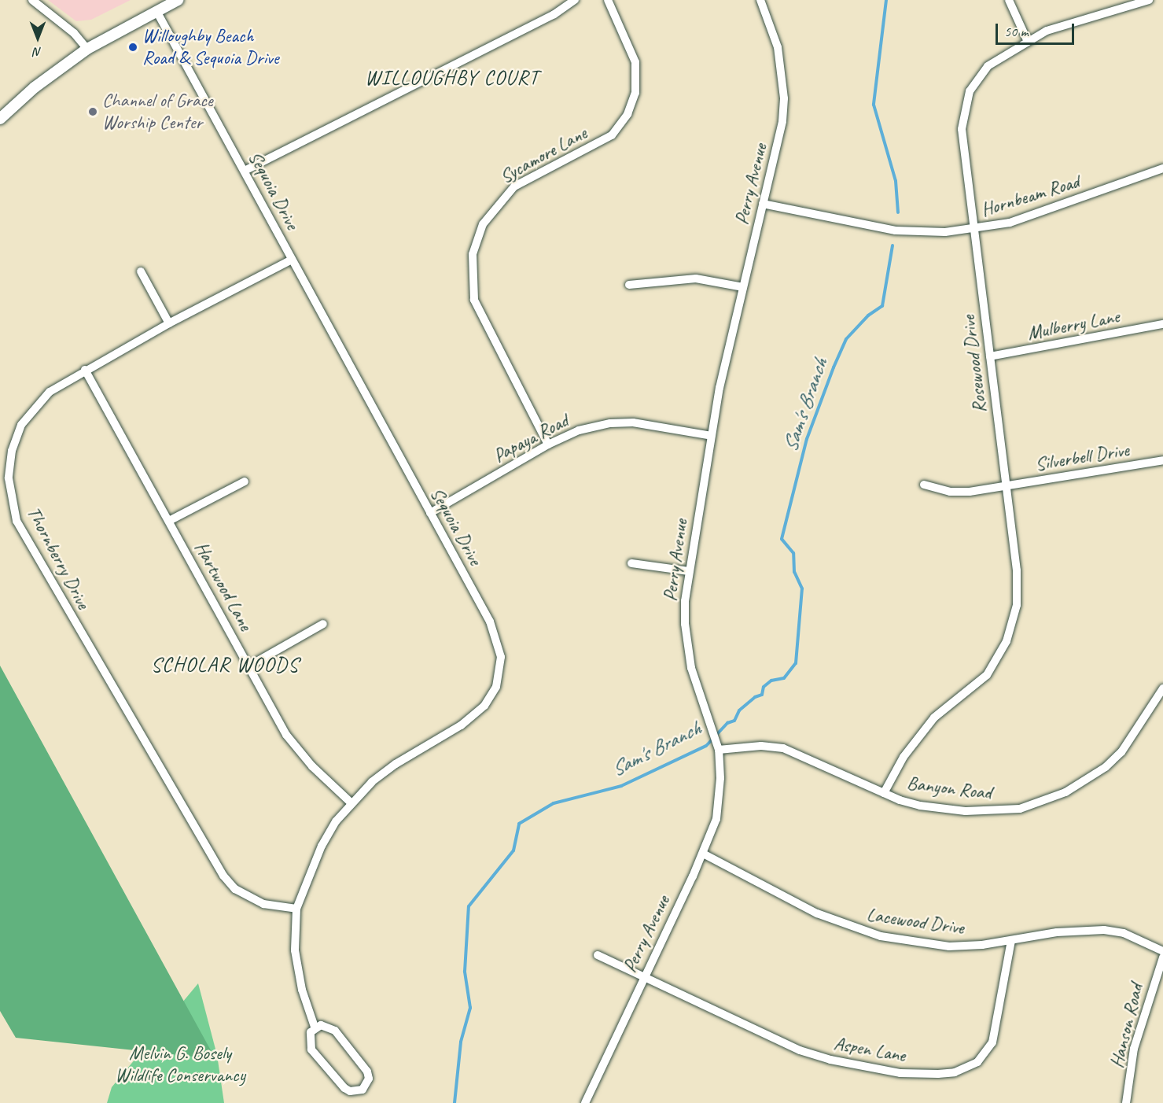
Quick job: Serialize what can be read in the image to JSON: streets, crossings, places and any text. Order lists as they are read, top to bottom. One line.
{"streets":{"street":["Sycamore Lane","Perry Avenue","Sequoia Drive","Hornbeam Road","Mulberry Lane","Rosewood Drive","Papaya Road","Silverbell Drive","Thornberry Drive","Hartwood Lane","Banyon Road","Lacewood Drive","Hanson Road","Aspen Lane"]},"crossings":[["Sycamore Lane","Papaya Road"],["Perry Avenue","Hornbeam Road"],["Perry Avenue","Papaya Road"],["Perry Avenue","Banyon Road"],["Perry Avenue","Lacewood Drive"],["Perry Avenue","Aspen Lane"],["Sequoia Drive","Papaya Road"],["Sequoia Drive","Thornberry Drive"],["Sequoia Drive","Hartwood Lane"],["Hornbeam Road","Rosewood Drive"],["Mulberry Lane","Rosewood Drive"],["Rosewood Drive","Silverbell Drive"],["Rosewood Drive","Banyon Road"],["Thornberry Drive","Hartwood Lane"],["Lacewood Drive","Aspen Lane"]],"districts":["WILLOUGHBY COURT","SCHOLAR WOODS"],"water":["Sam's Branch"],"parks":["Melvin G. Bosely Wildlife Conservancy"],"places":["Willoughby Beach Road & Sequoia Drive","Channel of Grace Worship Center"],"scale_bar":"50 m","north":"bottom"}
